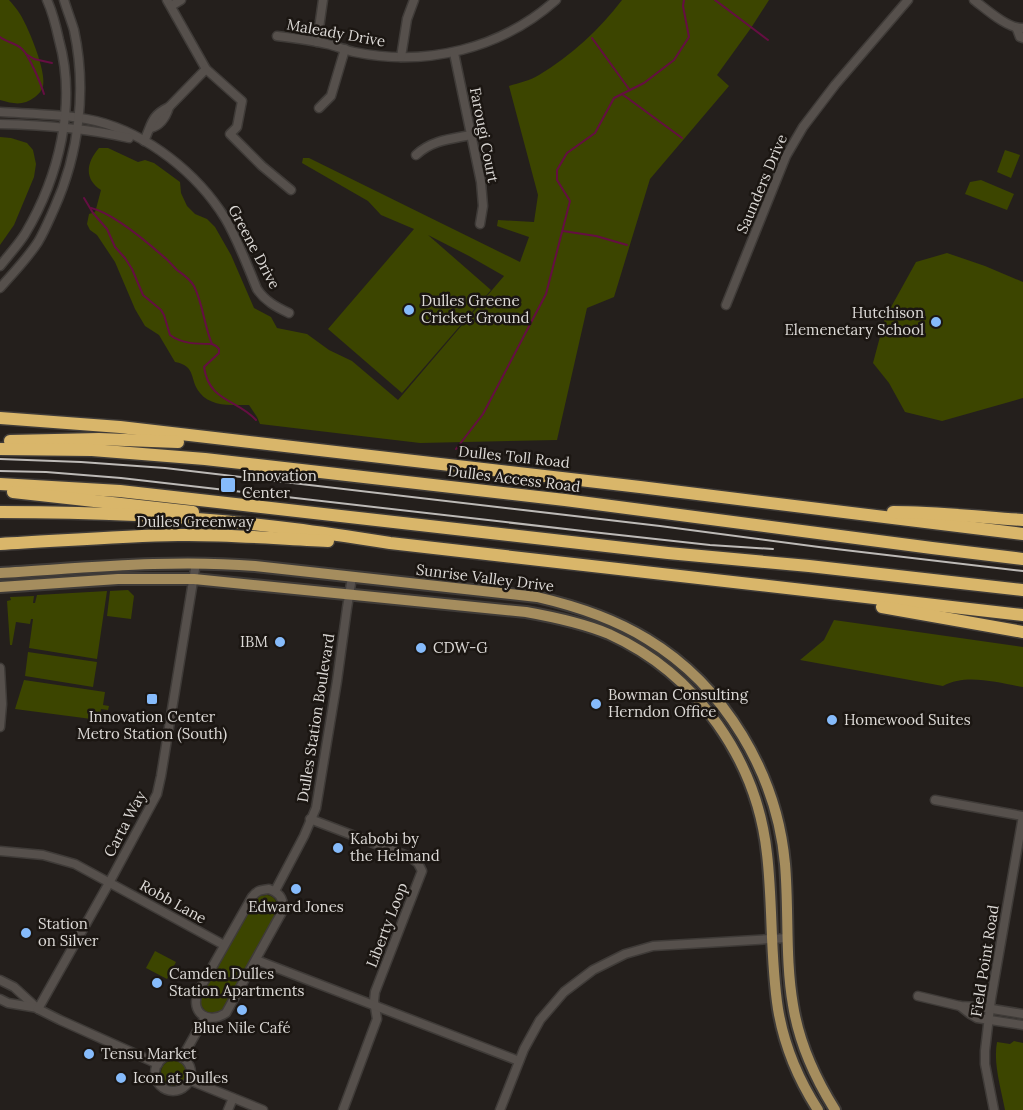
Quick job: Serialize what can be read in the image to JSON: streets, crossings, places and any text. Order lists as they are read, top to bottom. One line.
{"streets":{"highway":["Dulles Toll Road","Dulles Access Road","Dulles Greenway"],"main road":["Sunrise Valley Drive"],"street":["Maleady Drive","Farougi Court","Saunders Drive","Greene Drive","Dulles Station Boulevard","Carta Way","Robb Lane","Liberty Loop","Field Point Road"]},"crossings":[["Maleady Drive","Farougi Court"],["Sunrise Valley Drive","Dulles Station Boulevard"],["Sunrise Valley Drive","Carta Way"],["Dulles Station Boulevard","Liberty Loop"],["Carta Way","Robb Lane"]],"places":{"other":["Dulles Greene Cricket Ground","Hutchison Elemenetary School","IBM","CDW-G","Bowman Consulting Herndon Office","Homewood Suites","Kabobi by the Helmand","Edward Jones","Station on Silver","Camden Dulles Station Apartments","Blue Nile Café","Tensu Market","Icon at Dulles"],"transit":["Innovation Center","Innovation Center Metro Station (South)"]}}
